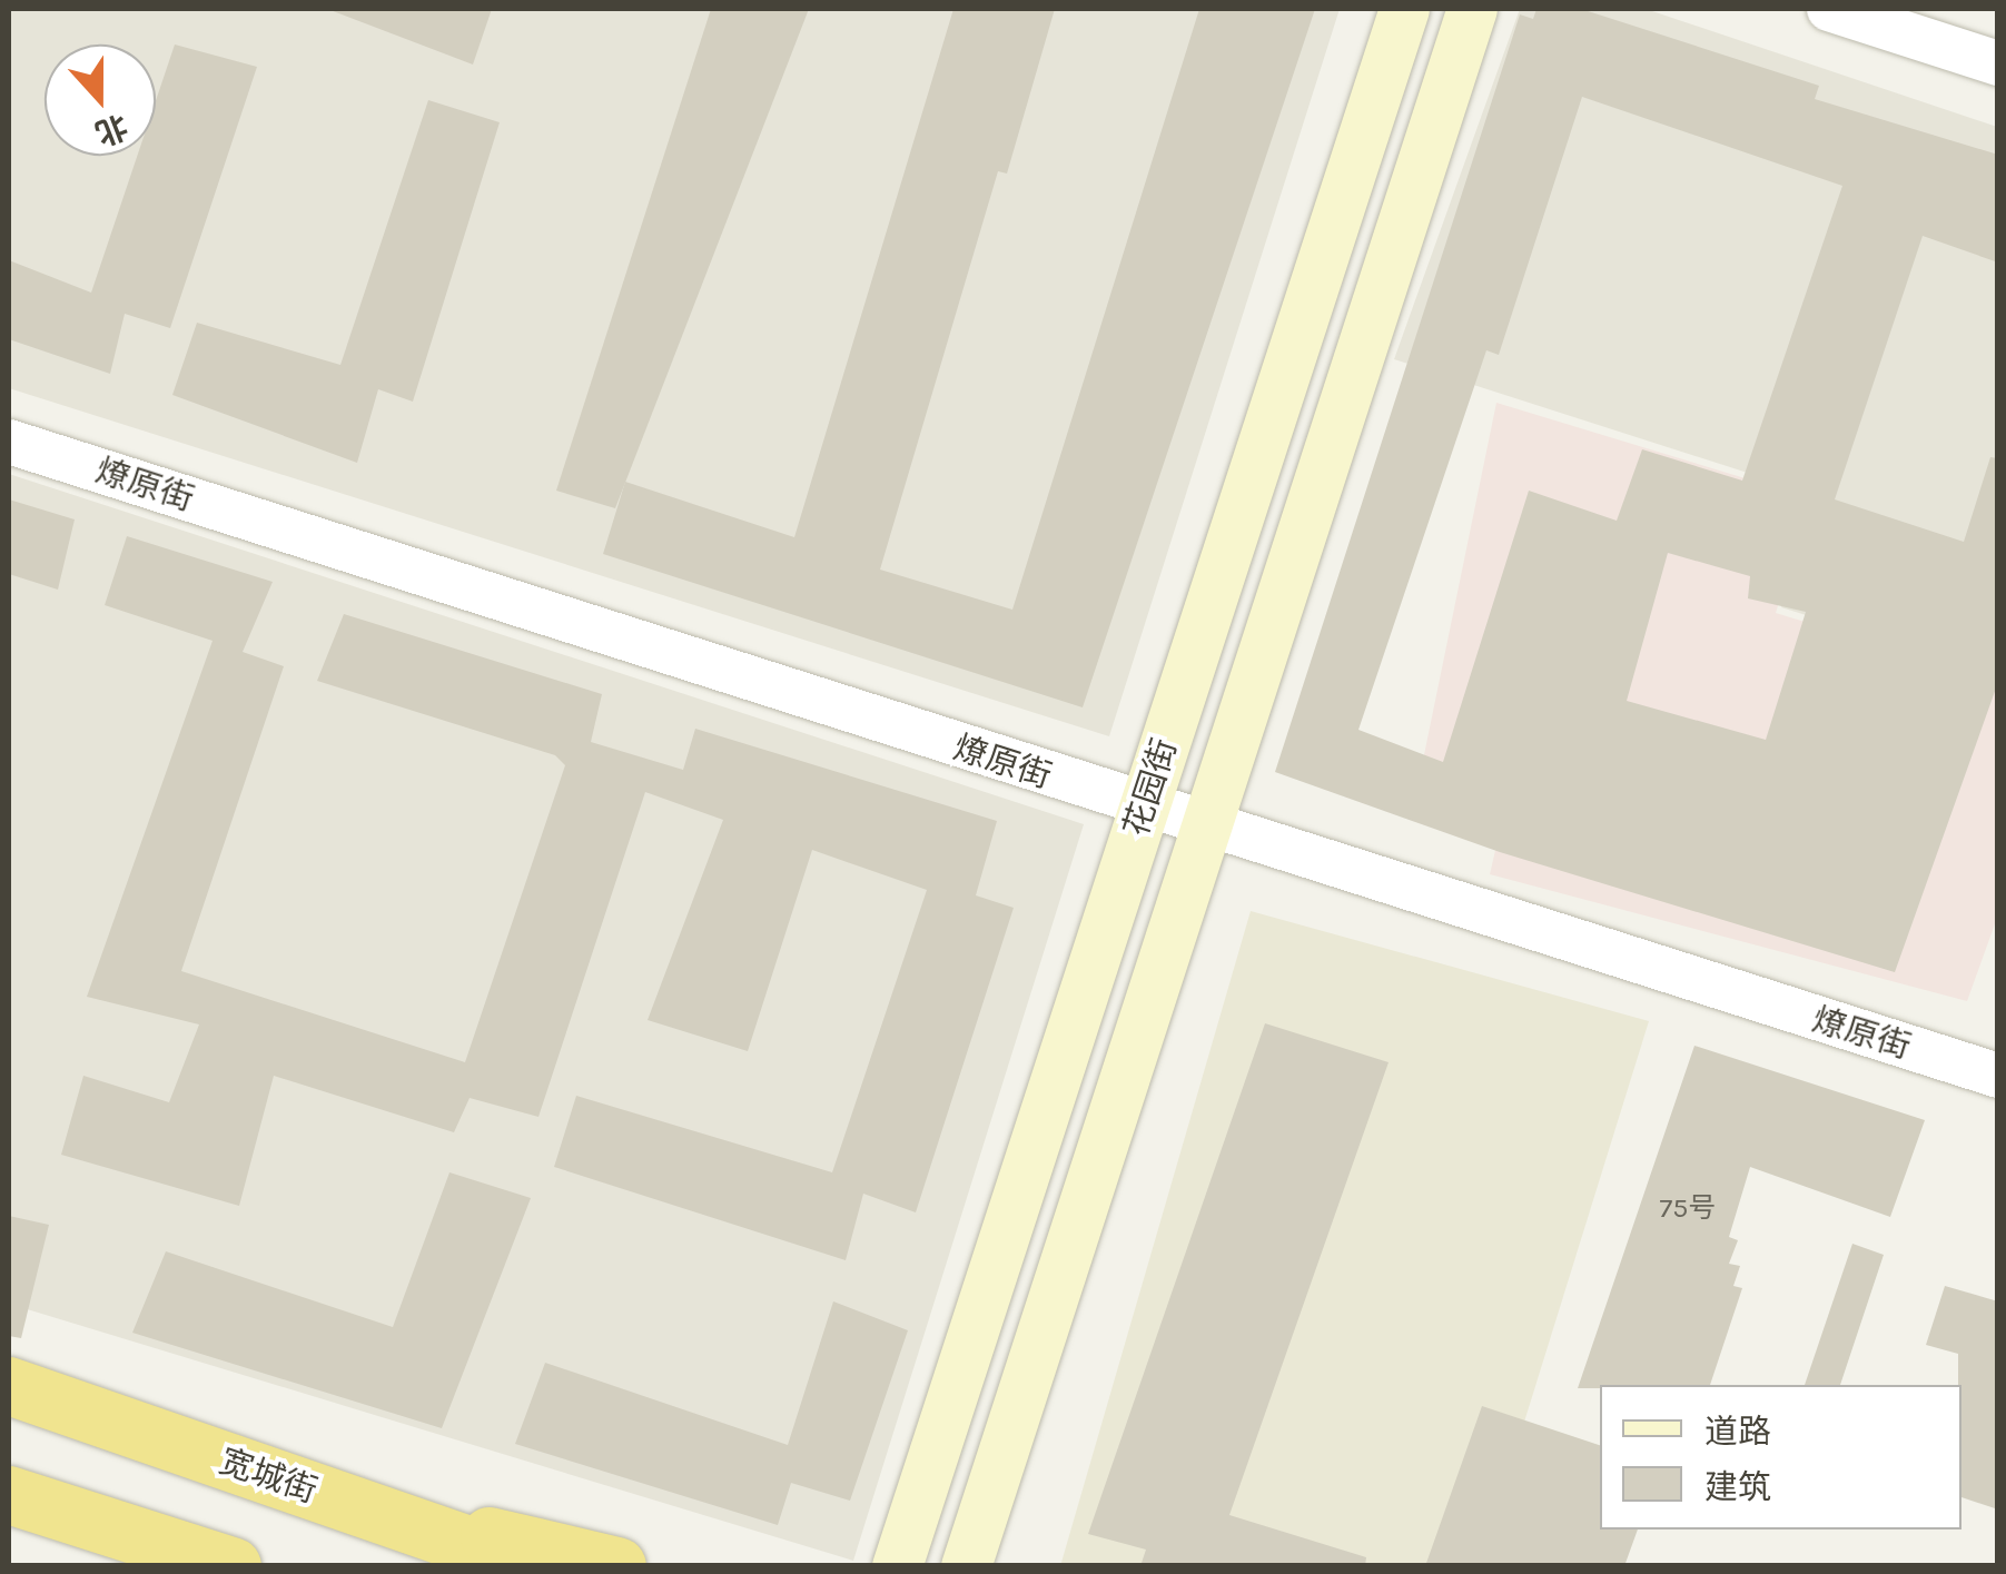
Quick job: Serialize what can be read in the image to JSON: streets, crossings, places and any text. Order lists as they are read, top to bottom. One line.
{"streets":{"highway":["宽城街"],"main road":["花园街"],"street":["燎原街"]},"crossings":[["燎原街","花园街"]],"house_numbers":["75号"],"legend":["道路","建筑"],"north":"bottom"}
